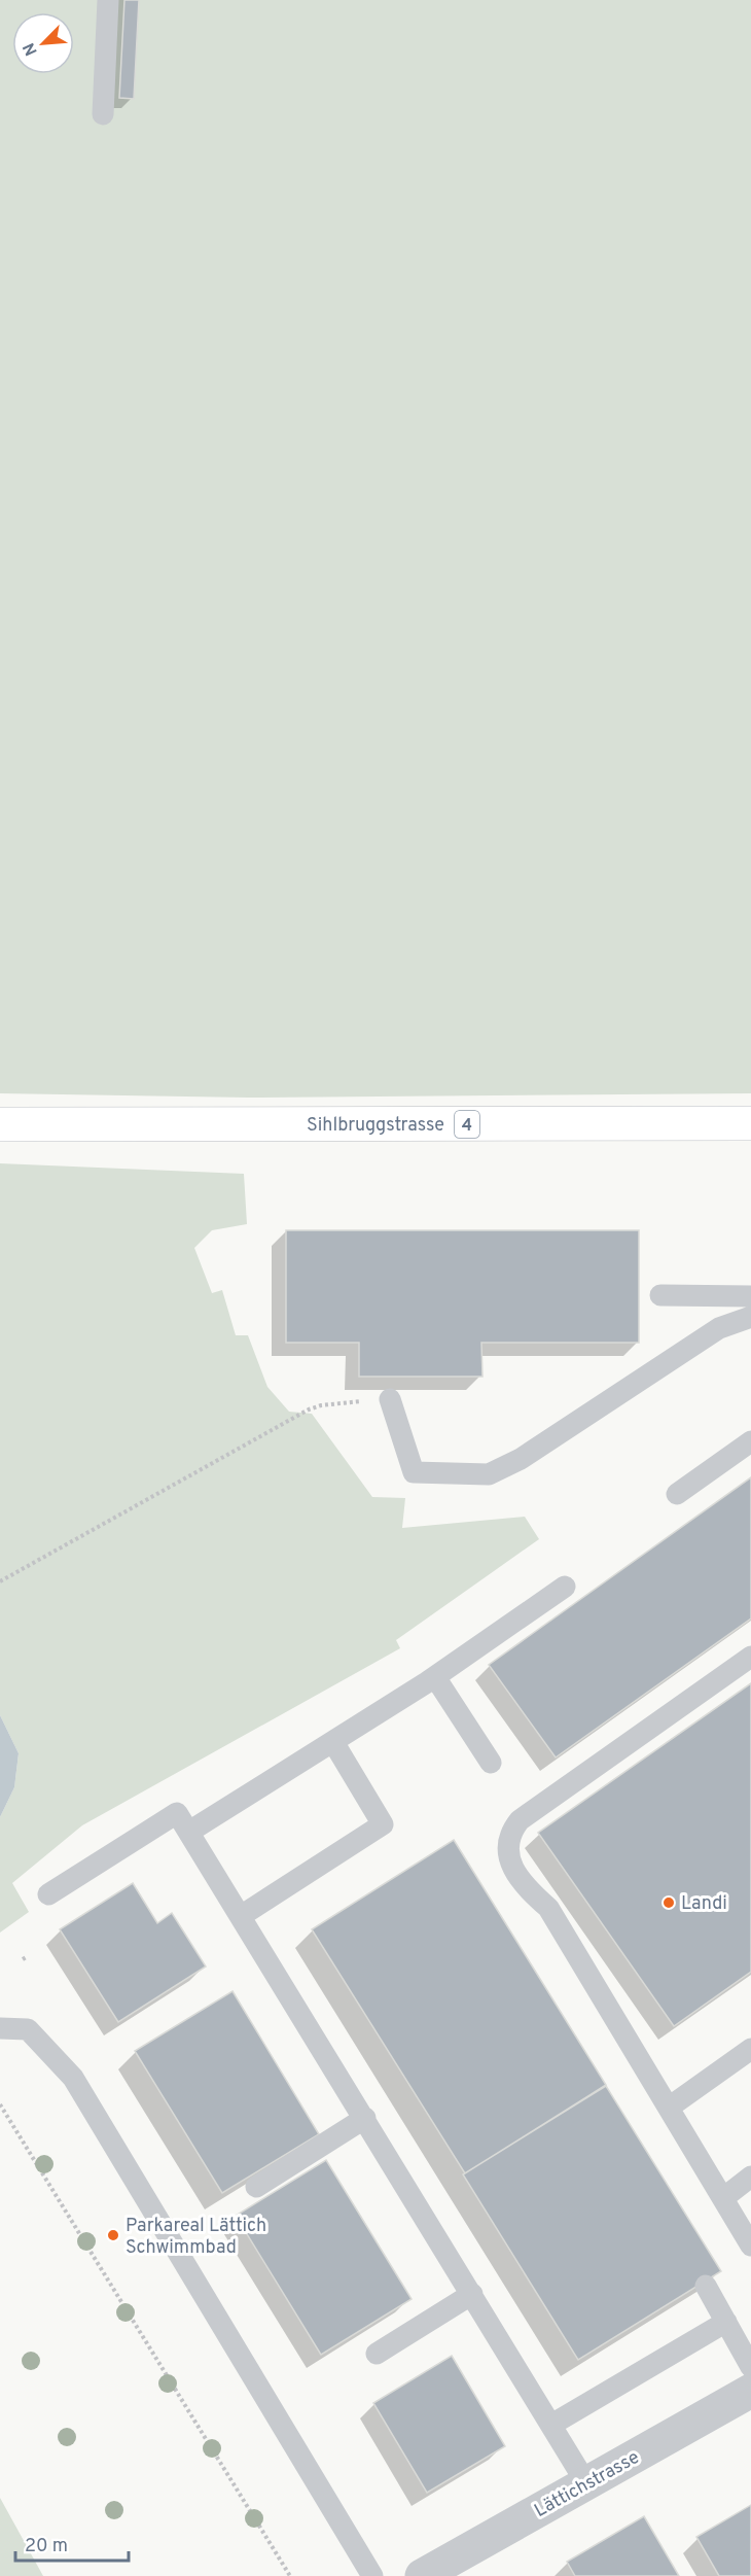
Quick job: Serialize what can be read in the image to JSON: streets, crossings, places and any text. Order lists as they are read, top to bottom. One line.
{"streets":{"main road":["Sihlbruggstrasse","4"],"street":["Lättichstrasse"]},"places":["Landi","Parkareal Lättich Schwimmbad"],"scale_bar":"20 m","north":"bottom left"}
